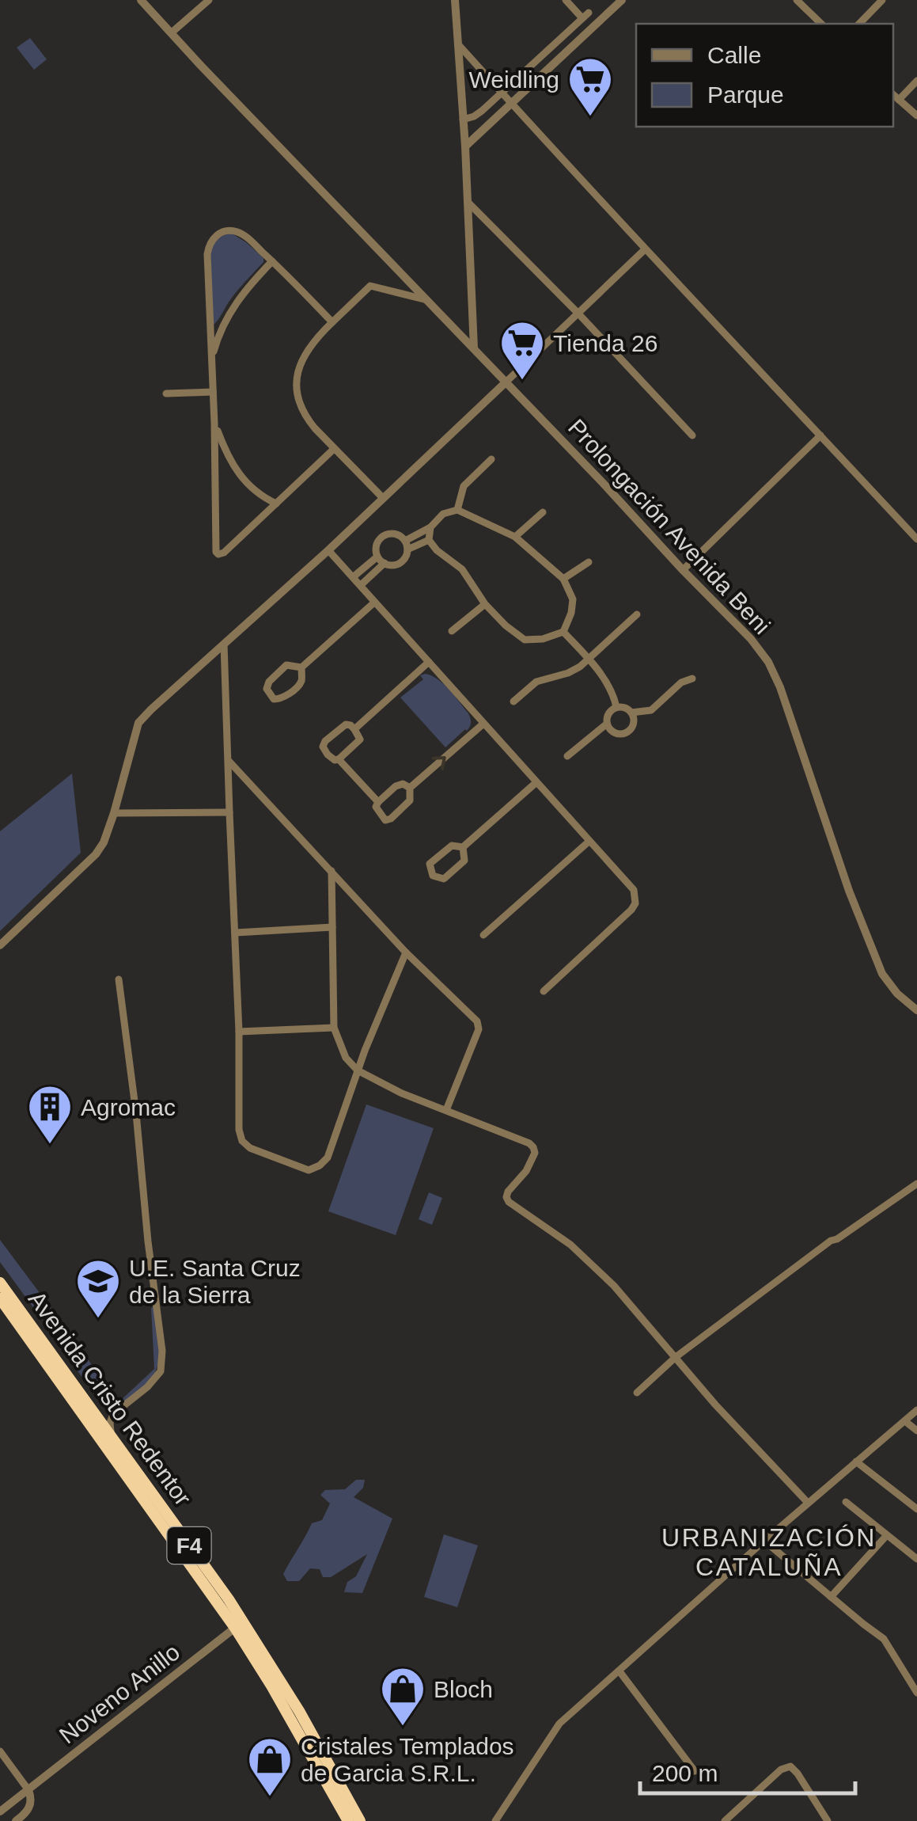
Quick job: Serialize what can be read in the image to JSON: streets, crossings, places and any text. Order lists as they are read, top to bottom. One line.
{"streets":{"highway":["Avenida Cristo Redentor","F4"],"street":["Prolongación Avenida Beni","Noveno Anillo"]},"crossings":[["Avenida Cristo Redentor","Noveno Anillo"]],"districts":["URBANIZACIÓN CATALUÑA"],"places":{"supermarket":["Weidling","Tienda 26"],"building":["Agromac"],"school or university":["U.E. Santa Cruz de la Sierra"],"shop":["Bloch","Cristales Templados de Garcia S.R.L."]},"legend":["Calle","Parque"],"scale_bar":"200 m"}
